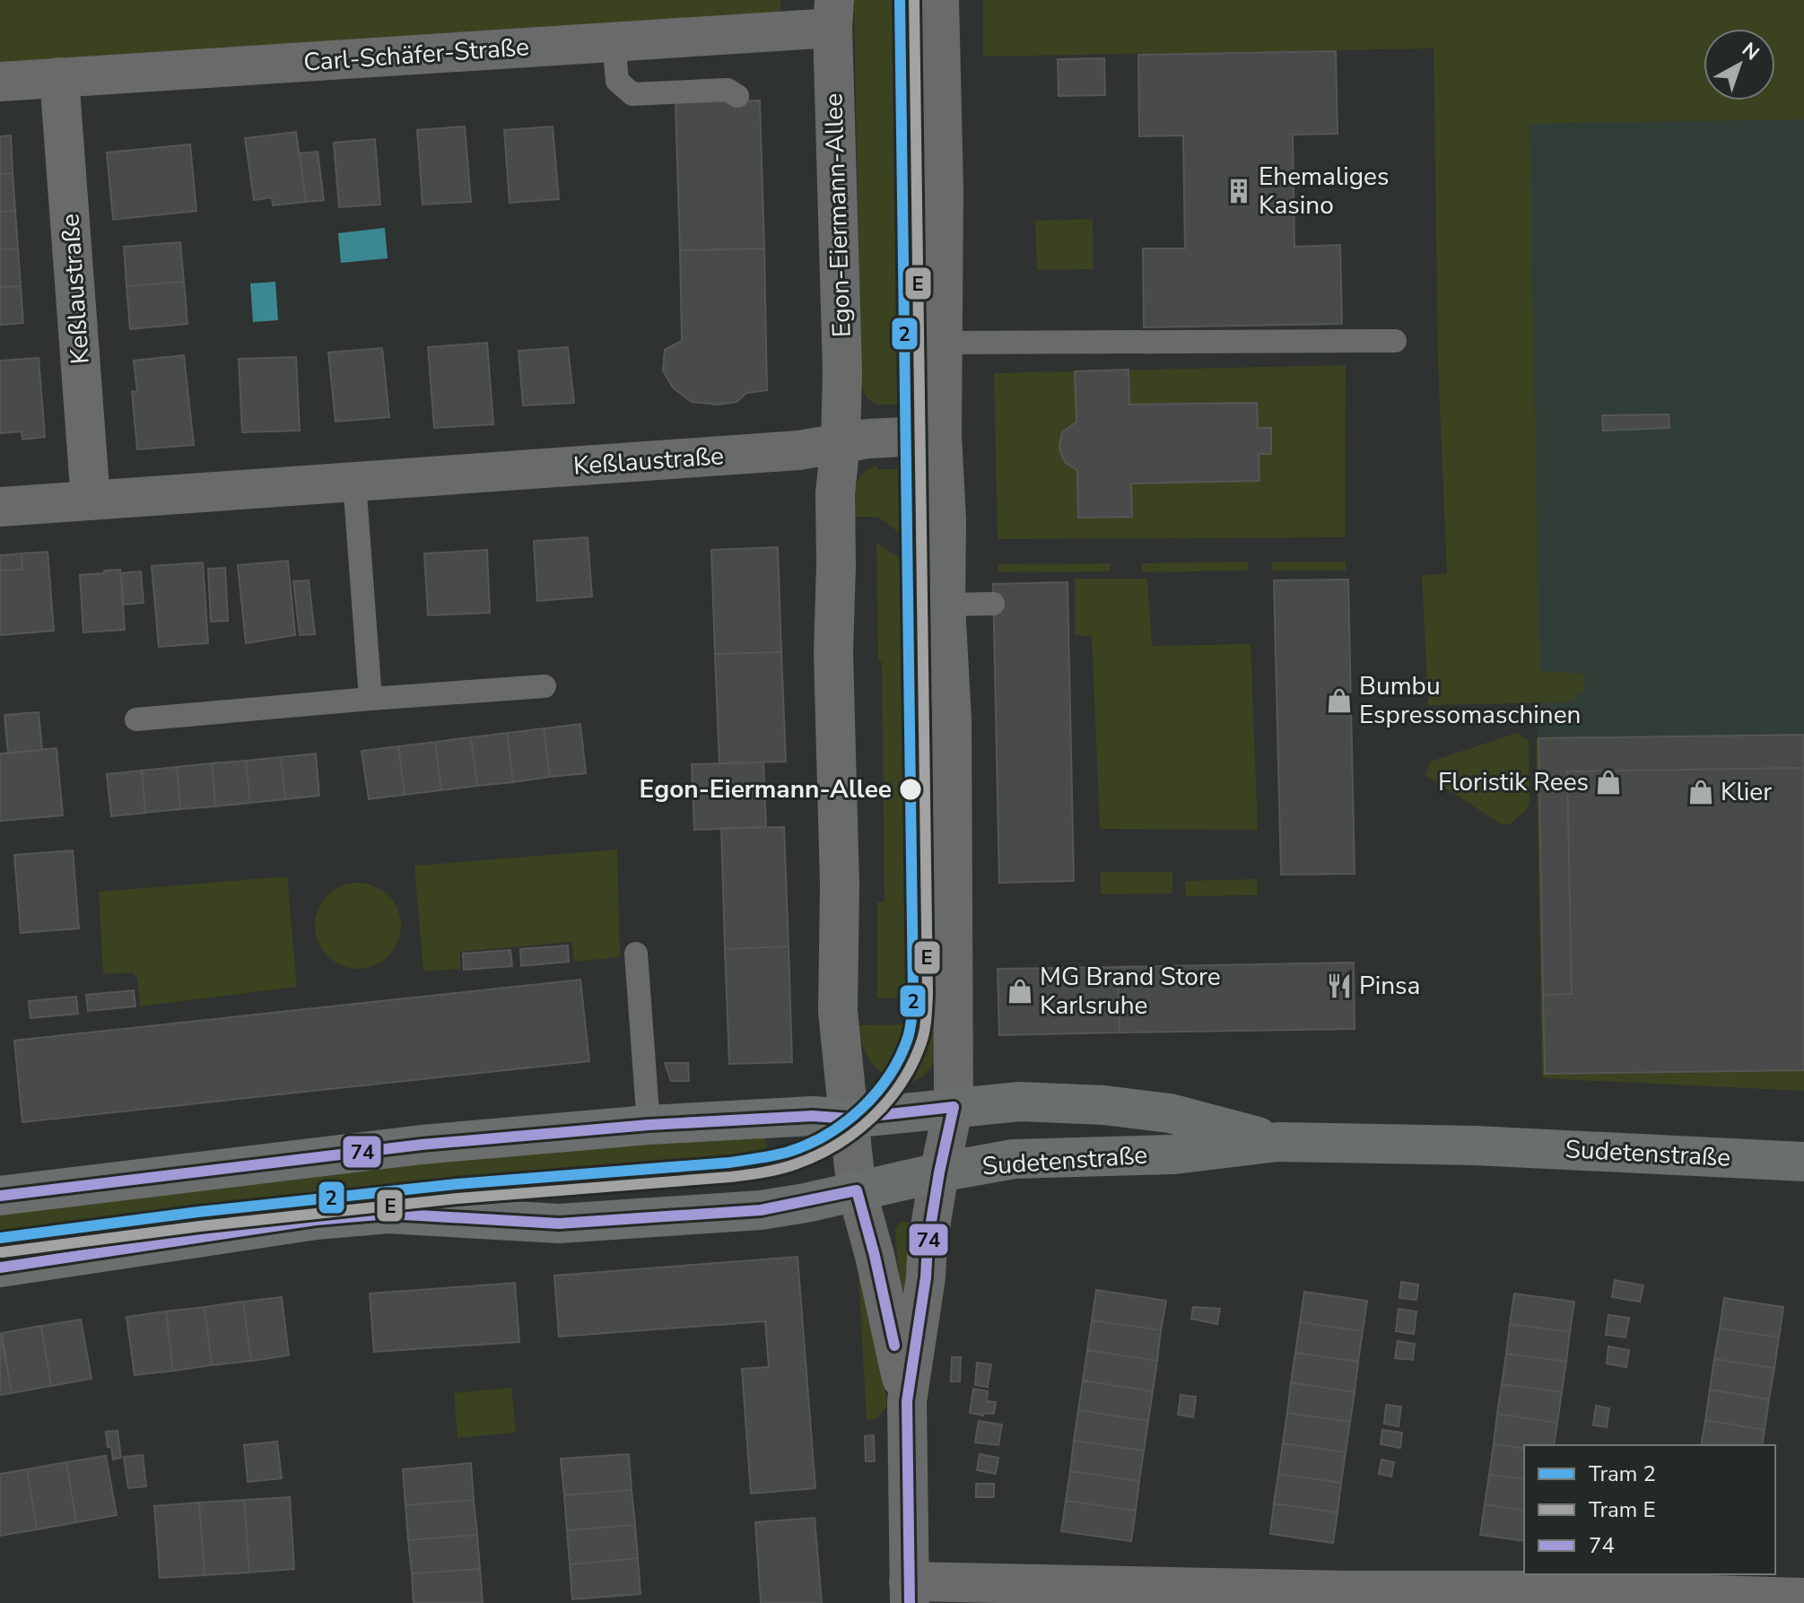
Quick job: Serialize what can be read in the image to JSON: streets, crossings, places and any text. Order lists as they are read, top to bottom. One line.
{"streets":{"main road":["Sudetenstraße"],"street":["Carl-Schäfer-Straße","Egon-Eiermann-Allee","Keßlaustraße"]},"crossings":[["Carl-Schäfer-Straße","Egon-Eiermann-Allee"],["Carl-Schäfer-Straße","Keßlaustraße"],["Egon-Eiermann-Allee","Keßlaustraße"],["Egon-Eiermann-Allee","Sudetenstraße"]],"places":{"building":["Ehemaliges Kasino"],"shop":["Bumbu Espressomaschinen","Floristik Rees","Klier","MG Brand Store Karlsruhe"],"other":["Egon-Eiermann-Allee"],"restaurant":["Pinsa"]},"lines":["tram line 2","tram line E","transit line 74"],"legend":["Tram 2","Tram E","74"],"north":"top right"}
